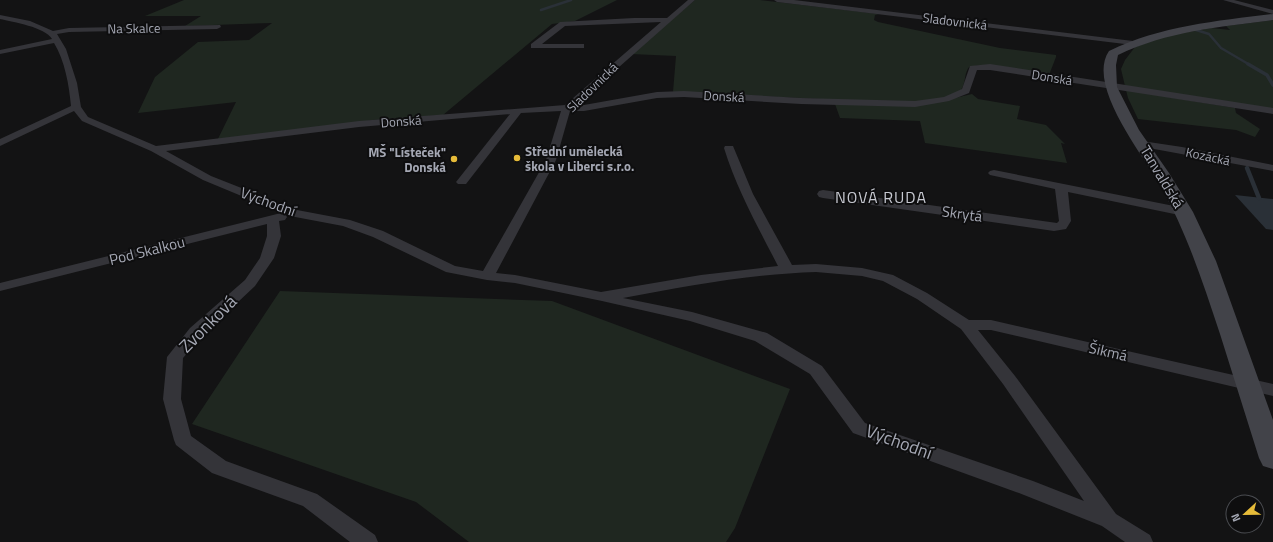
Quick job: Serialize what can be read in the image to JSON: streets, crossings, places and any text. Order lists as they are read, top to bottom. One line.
{"streets":{"main road":["Tanvaldská"],"street":["Sladovnická","Na Skalce","Donská","Kozácká","Východní","Skrytá","Pod Skalkou","Zvonková","Šikmá"]},"crossings":[["Sladovnická","Donská"],["Sladovnická","Tanvaldská"],["Sladovnická","Východní"],["Donská","Tanvaldská"],["Donská","Východní"],["Kozácká","Tanvaldská"],["Tanvaldská","Šikmá"],["Východní","Pod Skalkou"],["Východní","Šikmá"],["Pod Skalkou","Zvonková"]],"districts":["NOVÁ RUDA"],"places":["Střední umělecká škola v Liberci s.r.o.","MŠ \"Lísteček\" Donská"],"north":"left"}
